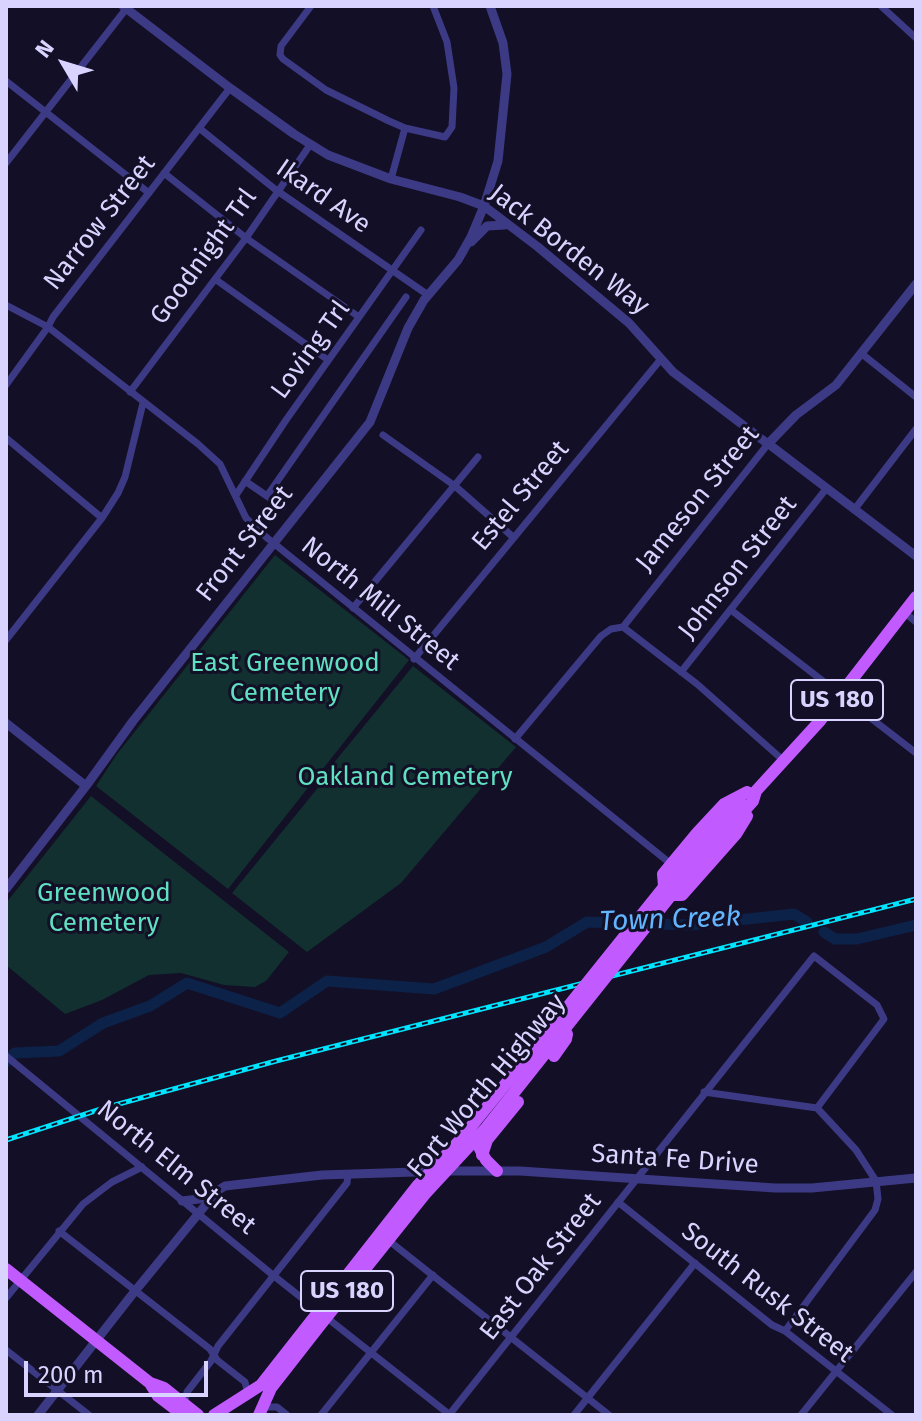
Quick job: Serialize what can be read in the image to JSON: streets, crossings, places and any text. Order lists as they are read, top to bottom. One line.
{"streets":{"main road":["US 180","Fort Worth Highway"],"street":["Ikard Ave","Narrow Street","Jack Borden Way","Goodnight Trl","Loving Trl","Estel Street","Jameson Street","Front Street","Johnson Street","North Mill Street","Santa Fe Drive","North Elm Street","East Oak Street","South Rusk Street"]},"crossings":[["Ikard Ave","Narrow Street"],["Ikard Ave","Goodnight Trl"],["Ikard Ave","Loving Trl"],["Ikard Ave","Front Street"],["Narrow Street","Jack Borden Way"],["Narrow Street","North Mill Street"],["Jack Borden Way","Goodnight Trl"],["Jack Borden Way","Estel Street"],["Jack Borden Way","Jameson Street"],["Jack Borden Way","Front Street"],["Jack Borden Way","Johnson Street"],["Goodnight Trl","North Mill Street"],["Loving Trl","North Mill Street"],["Estel Street","North Mill Street"],["Jameson Street","North Mill Street"],["Front Street","North Mill Street"],["North Mill Street","Fort Worth Highway"],["US 180","Fort Worth Highway"],["Fort Worth Highway","Santa Fe Drive"],["Fort Worth Highway","North Elm Street"],["Santa Fe Drive","North Elm Street"],["Santa Fe Drive","East Oak Street"],["North Elm Street","East Oak Street"],["East Oak Street","South Rusk Street"]],"water":["Town Creek"],"parks":["East Greenwood Cemetery","Oakland Cemetery","Greenwood Cemetery"],"scale_bar":"200 m","north":"top left"}
